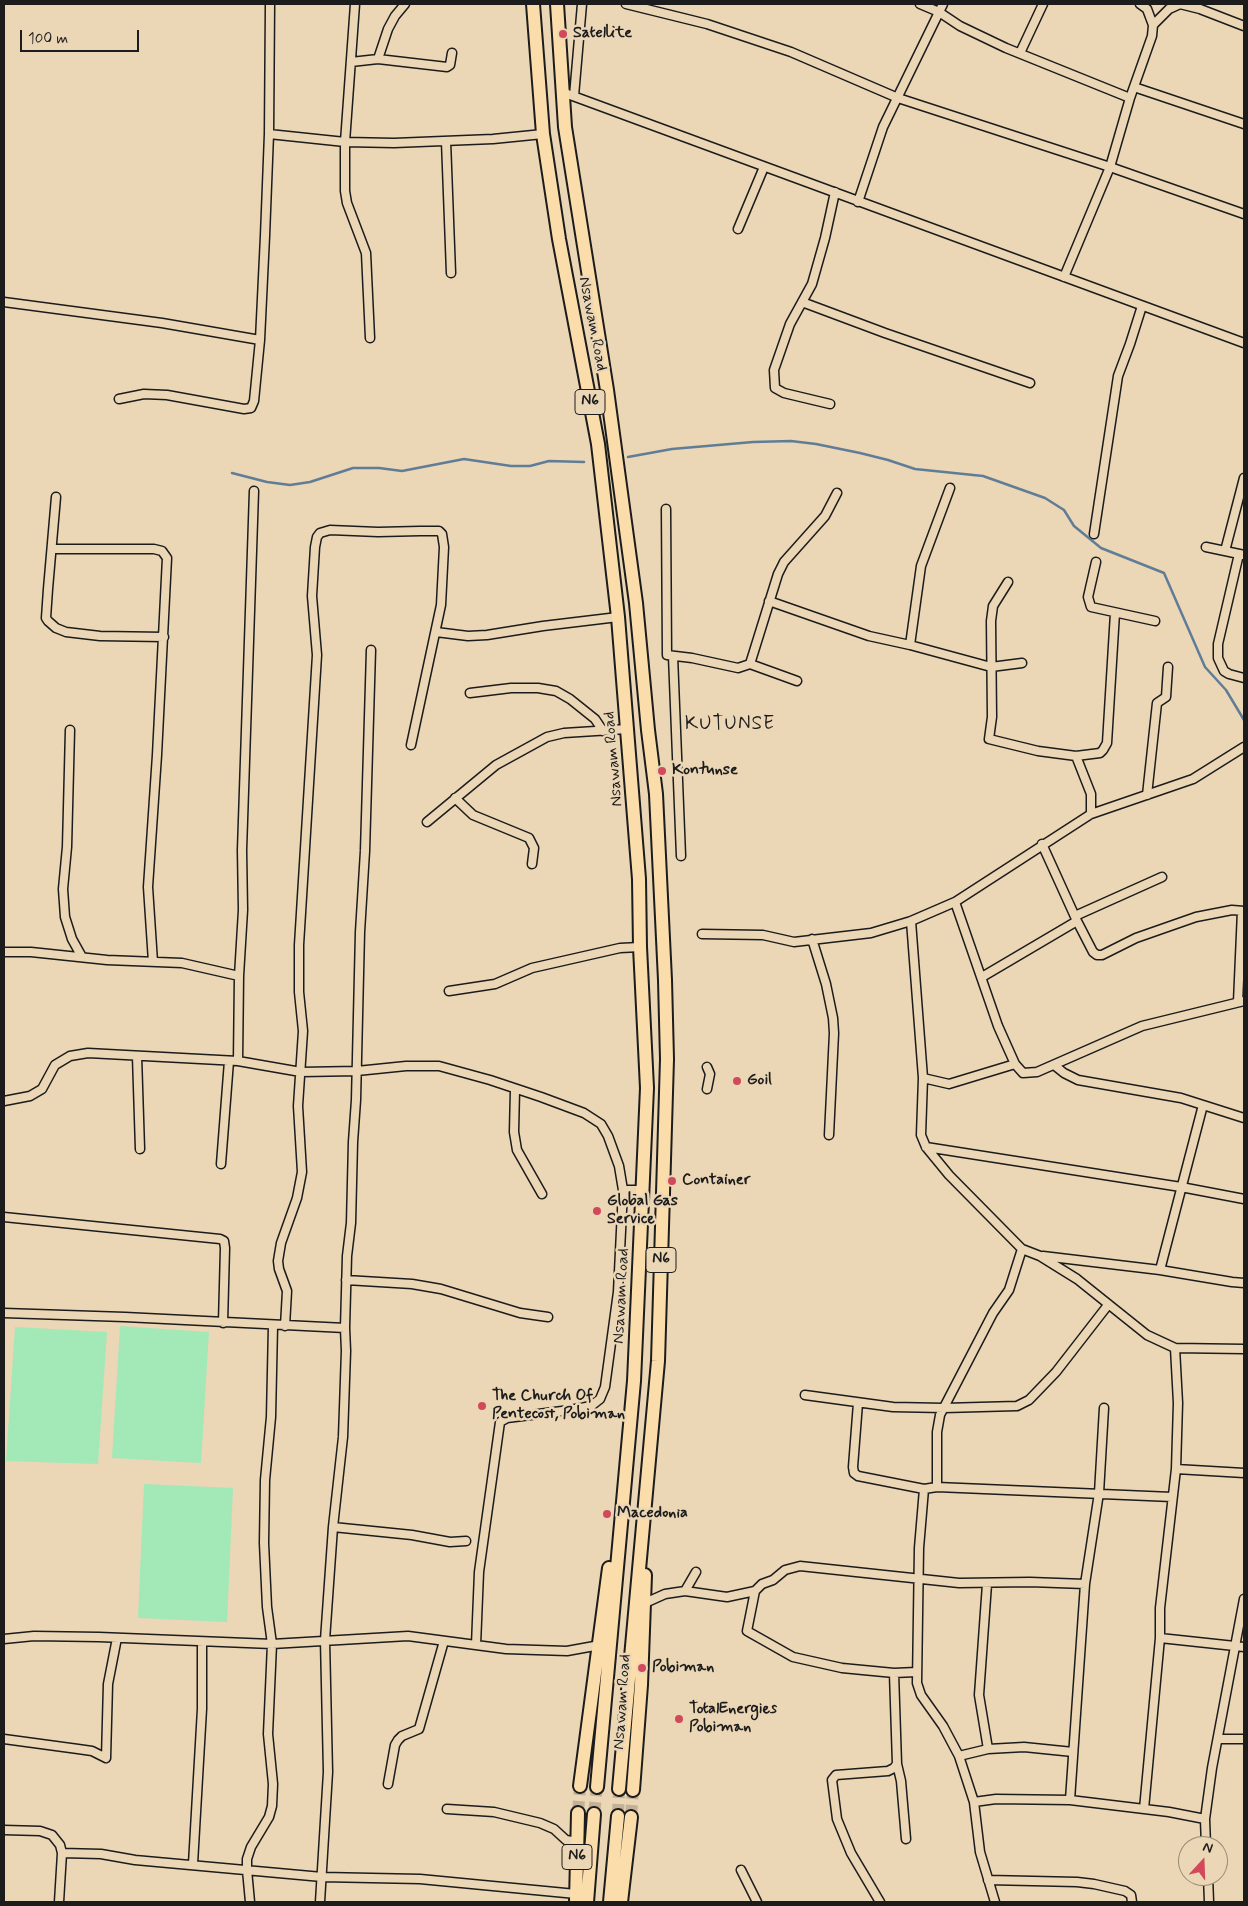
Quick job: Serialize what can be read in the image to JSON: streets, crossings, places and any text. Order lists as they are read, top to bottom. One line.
{"streets":{"highway":["Nsawam Road","N6"]},"districts":["KUTUNSE"],"places":["Satellite","Kontunse","Goil","Container","Global Gas Service","The Church Of Pentecost, Pobiman","Macedonia","Pobiman","TotalEnergies Pobiman"],"scale_bar":"100 m","north":"top"}
